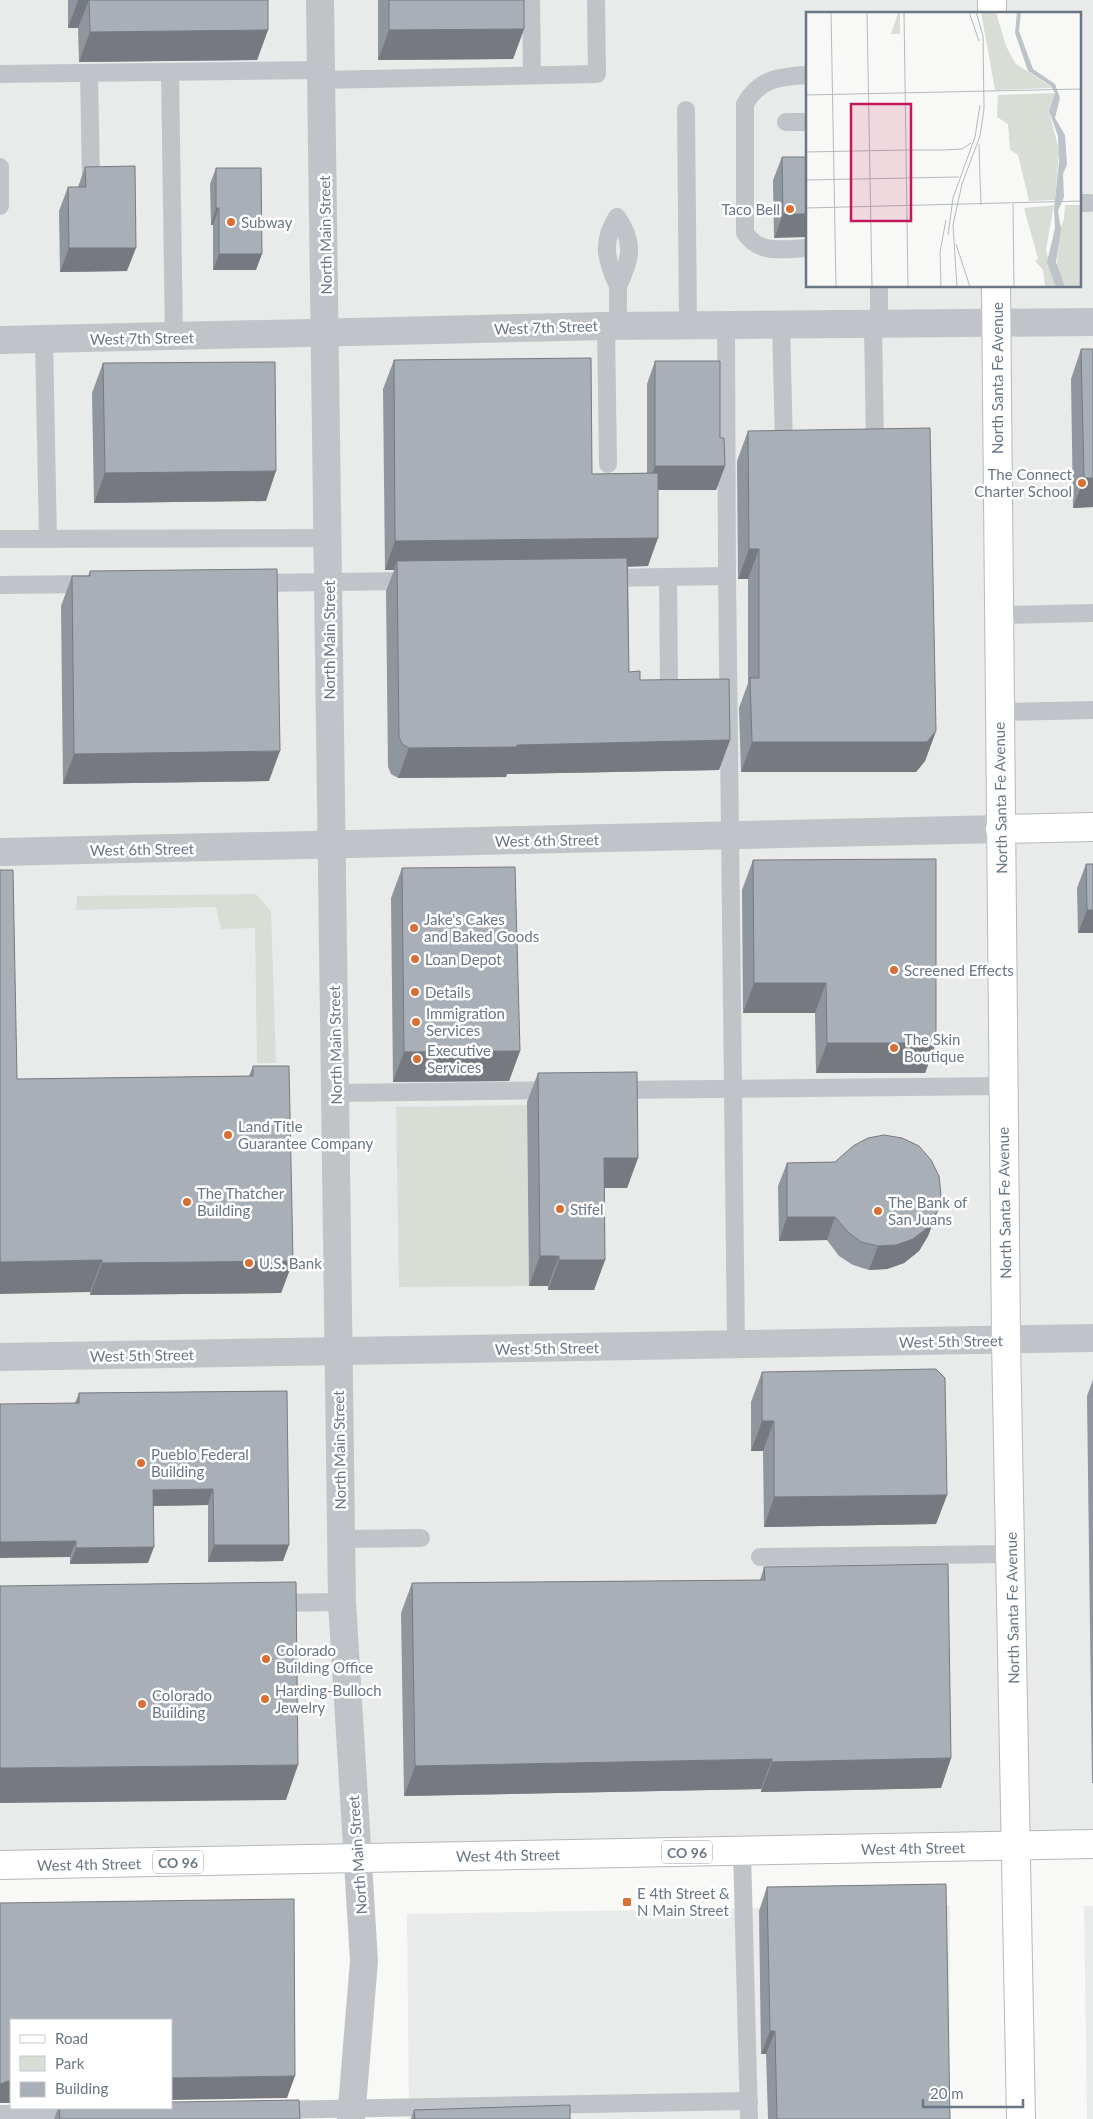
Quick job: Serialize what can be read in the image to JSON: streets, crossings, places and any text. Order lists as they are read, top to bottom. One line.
{"streets":{"main road":["North Santa Fe Avenue","West 6th Street","West 4th Street","CO 96"],"street":["North Main Street","West 7th Street","West 5th Street"]},"crossings":[["North Main Street","West 7th Street"],["North Main Street","West 6th Street"],["North Main Street","West 5th Street"],["North Main Street","West 4th Street"],["West 7th Street","North Santa Fe Avenue"],["North Santa Fe Avenue","West 6th Street"],["North Santa Fe Avenue","West 5th Street"],["North Santa Fe Avenue","West 4th Street"],["North Santa Fe Avenue","CO 96"],["West 4th Street","CO 96"]],"places":{"other":["Taco Bell","Subway","The Connect Charter School","Jake's Cakes and Baked Goods","Loan Depot","Screened Effects","Details","Immigration Services","The Skin Boutique","Executive Services","Land Title Guarantee Company","The Thatcher Building","Stifel","The Bank of San Juans","U.S. Bank","Pueblo Federal Building","Colorado Building Office","Harding-Bulloch Jewelry","Colorado Building"],"transit":["E 4th Street & N Main Street"]},"legend":["Road","Park","Building"],"scale_bar":"20 m"}
